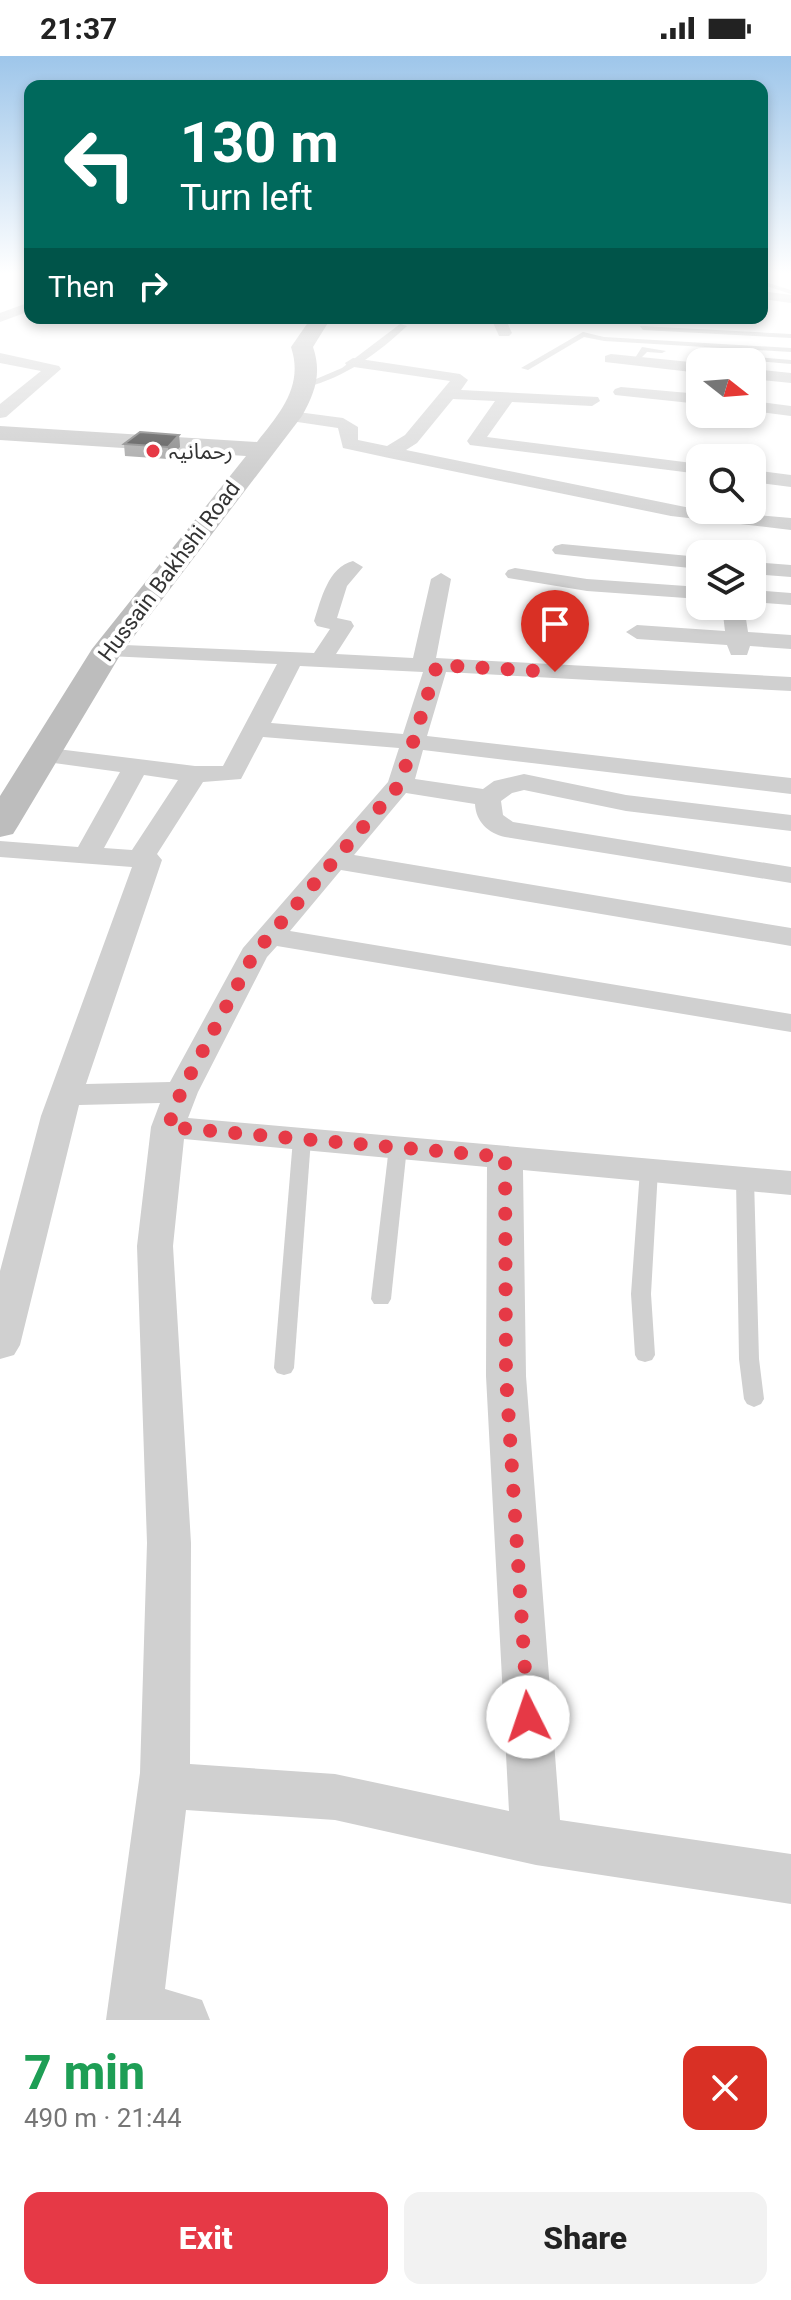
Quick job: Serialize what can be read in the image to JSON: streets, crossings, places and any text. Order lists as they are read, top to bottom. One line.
{"streets":{"street":["Hussain Bakhshi Road"]},"places":["رحمانیہ"],"north":"right","page":{"status":"21:37","turn":["130 m","Turn left"],"then":"Then","heading":["7 min","490 m · 21:44"],"buttons":["Exit","Share"]}}
